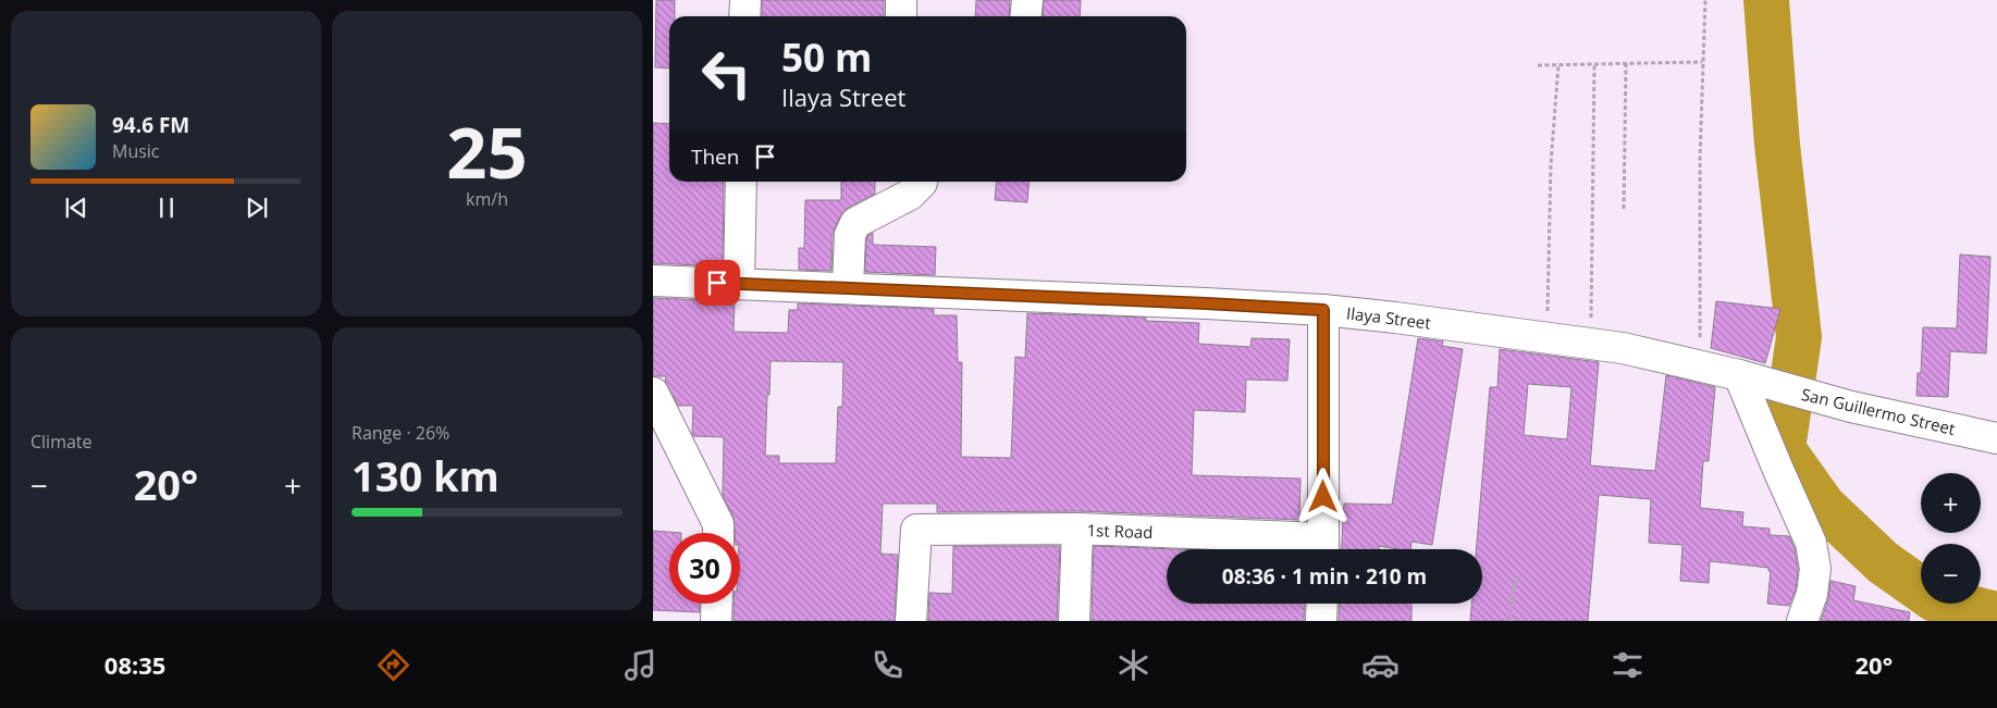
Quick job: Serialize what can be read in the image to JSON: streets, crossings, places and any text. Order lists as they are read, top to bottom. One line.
{"streets":{"street":["Ilaya Street","San Guillermo Street","1st Road"]},"crossings":[["Ilaya Street","San Guillermo Street"]],"page":{"tile":[["25","km/h"],"Climate",["Range · 26%","130 km"]],"turn":["50 m","Ilaya Street"],"song":["94.6 FM","Music"],"then":"Then","heat":["−","20°","+"],"map_buttons":["+","−"],"limit":"30","trip":"08:36 · 1 min · 210 m","tabs":["08:35","20°"]}}
